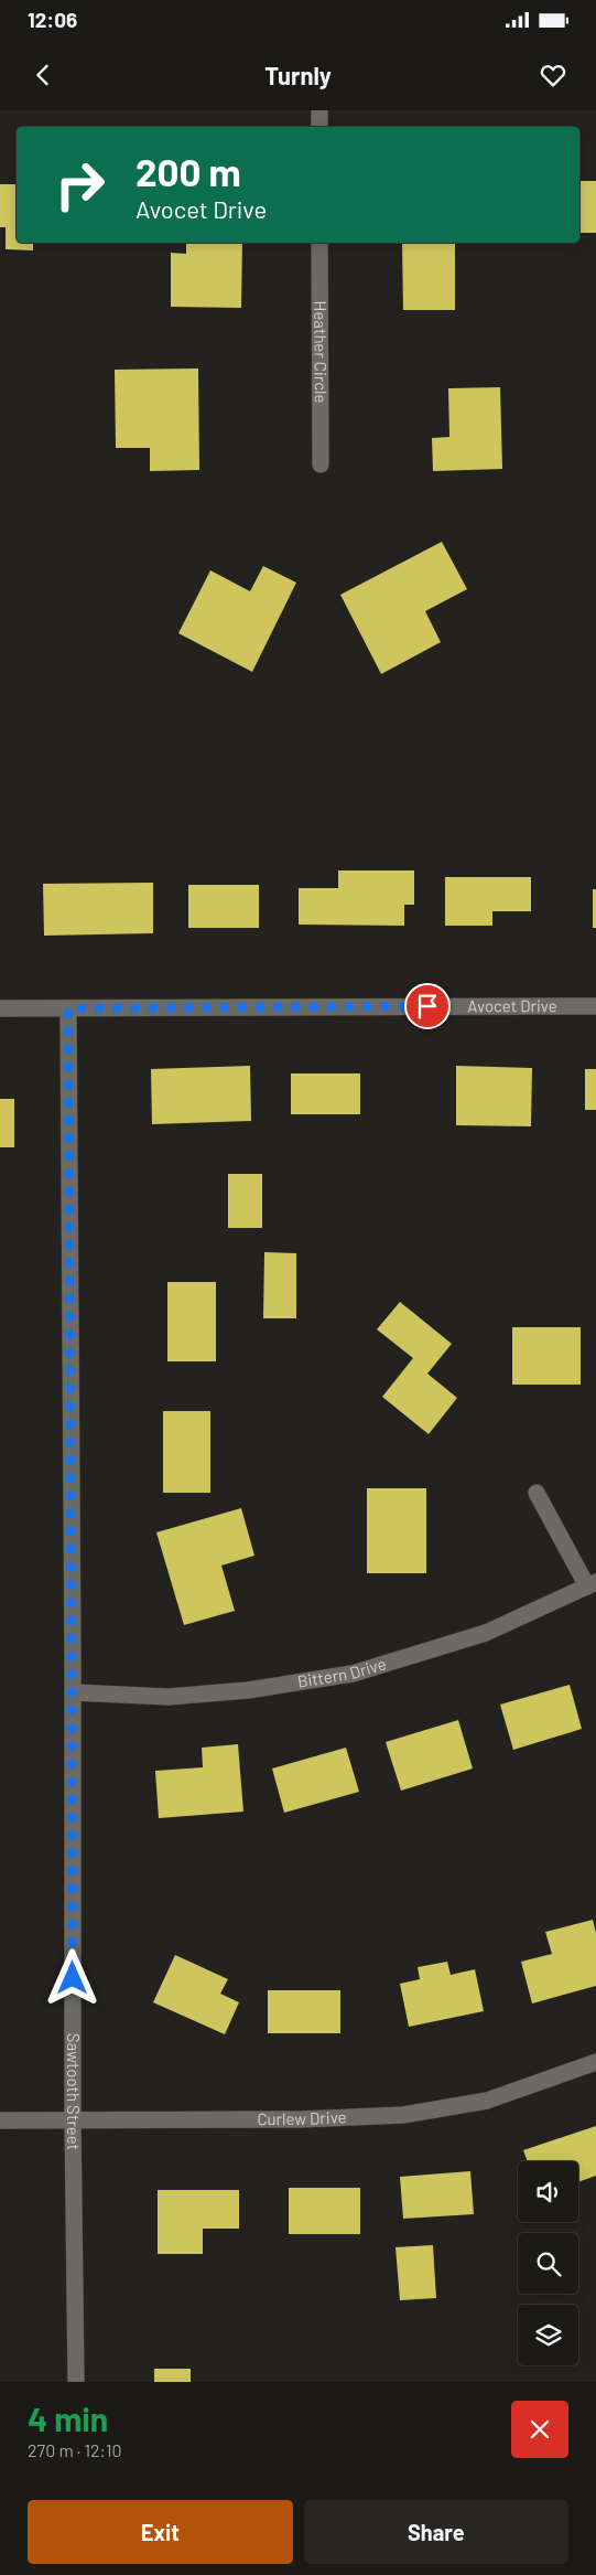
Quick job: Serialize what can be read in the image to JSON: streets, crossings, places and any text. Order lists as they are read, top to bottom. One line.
{"streets":{"street":["Heather Circle","Avocet Drive","Bittern Drive","Sawtooth Street","Curlew Drive"]},"crossings":[["Avocet Drive","Sawtooth Street"],["Bittern Drive","Sawtooth Street"],["Sawtooth Street","Curlew Drive"]],"page":{"status":"12:06","header":"Turnly","turn":["200 m","Avocet Drive"],"heading":["4 min","270 m · 12:10"],"buttons":["Exit","Share"]}}
